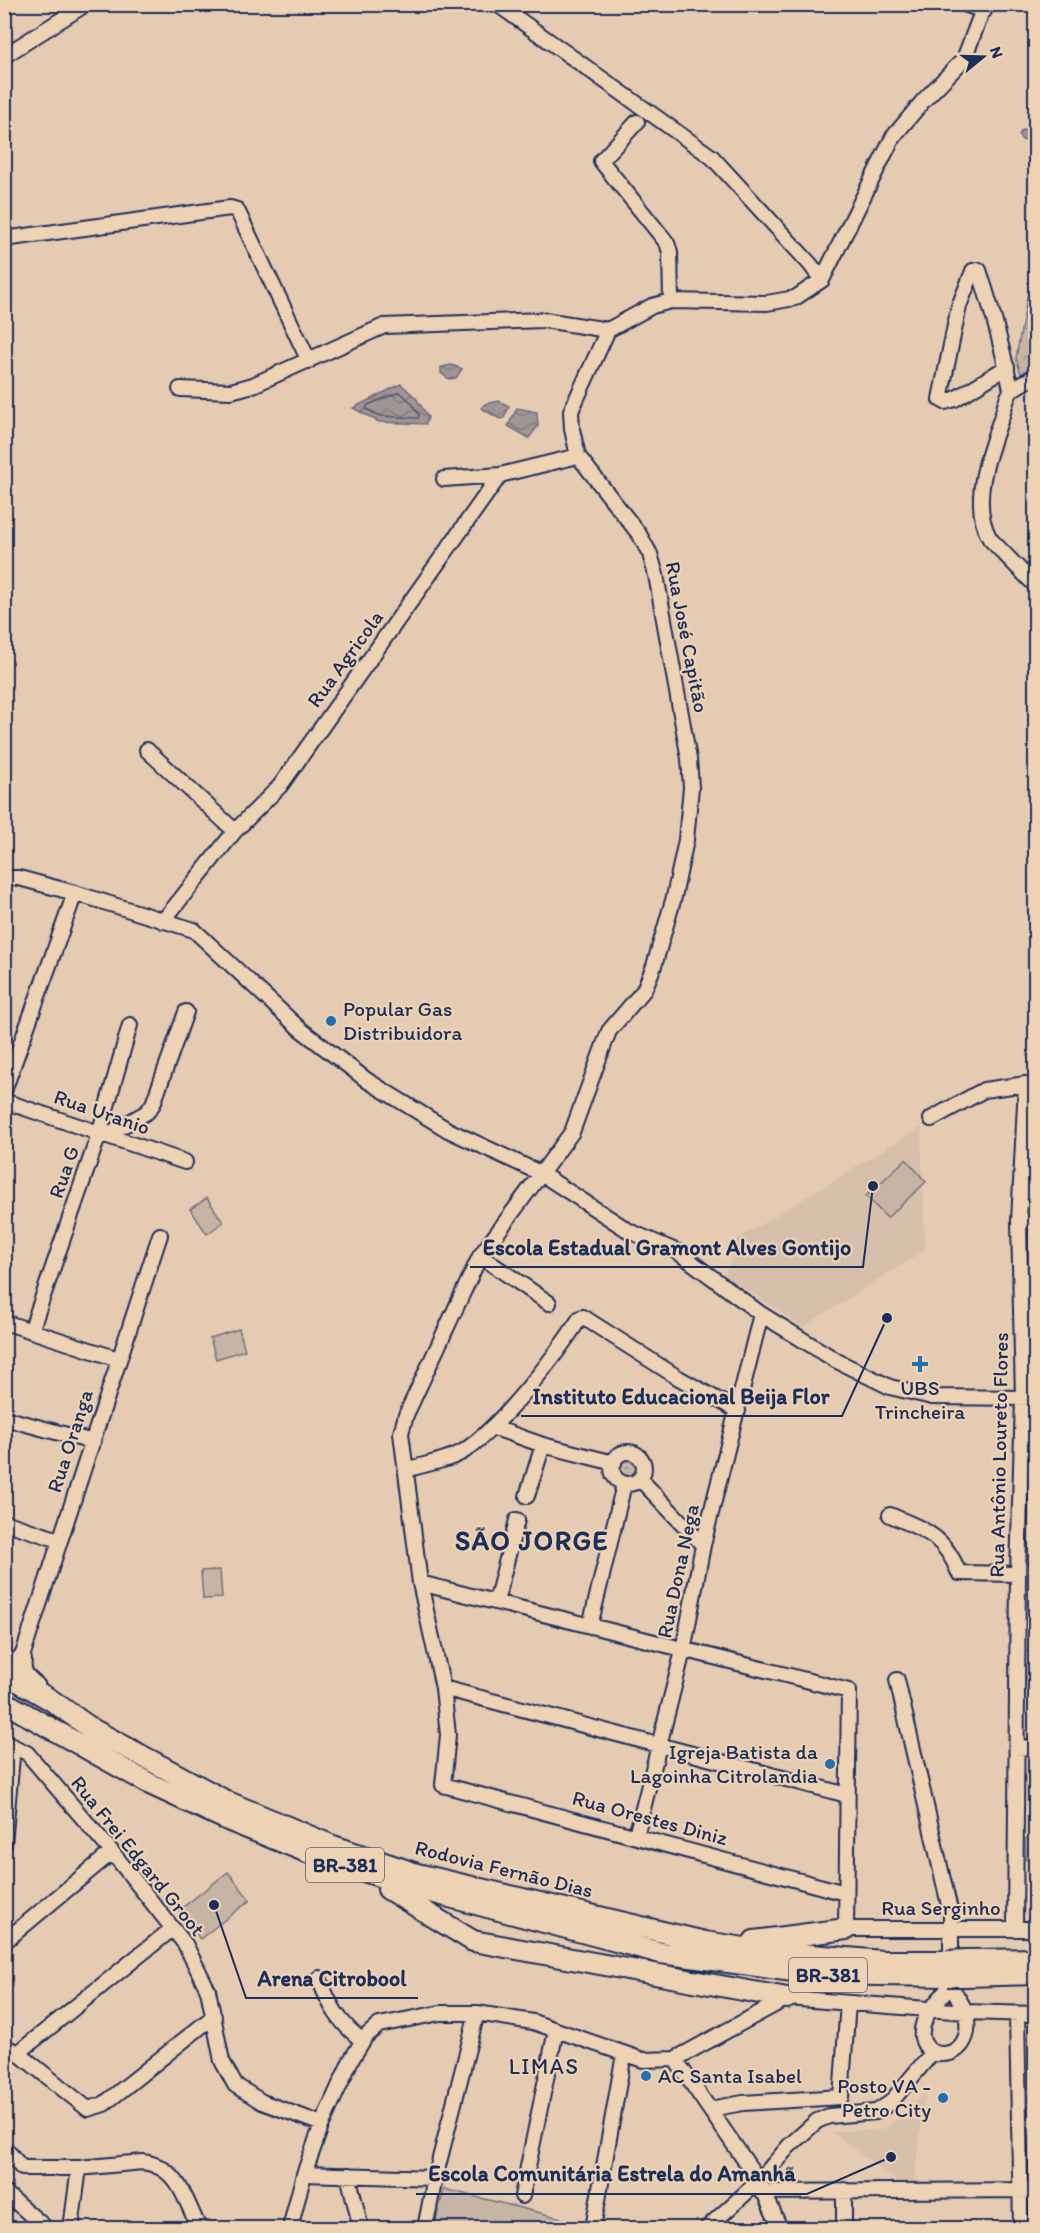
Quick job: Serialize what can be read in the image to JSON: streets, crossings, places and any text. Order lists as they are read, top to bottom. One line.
{"streets":{"highway":["BR-381","Rodovia Fernão Dias"],"street":["Rua José Capitão","Rua Agricola","Rua Uranio","Rua G","Rua Oranga","Rua Antônio Loureto Flores","Rua Dona Nega","Rua Orestes Diniz","Rua Frei Edgard Groot","Rua Serginho"]},"crossings":[["Rua José Capitão","Rua Orestes Diniz"],["Rua Uranio","Rua G"],["Rua Antônio Loureto Flores","Rua Serginho"],["Rua Dona Nega","Rua Orestes Diniz"]],"districts":["SÃO JORGE","LIMAS"],"places":{"other":["Popular Gas Distribuidora","Escola Estadual Gramont Alves Gontijo","Instituto Educacional Beija Flor","Igreja Batista da Lagoinha Citrolandia","Arena Citrobool","AC Santa Isabel","Posto VA - Petro City","Escola Comunitária Estrela do Amanhã"],"health":["UBS Trincheira"]},"north":"right"}
